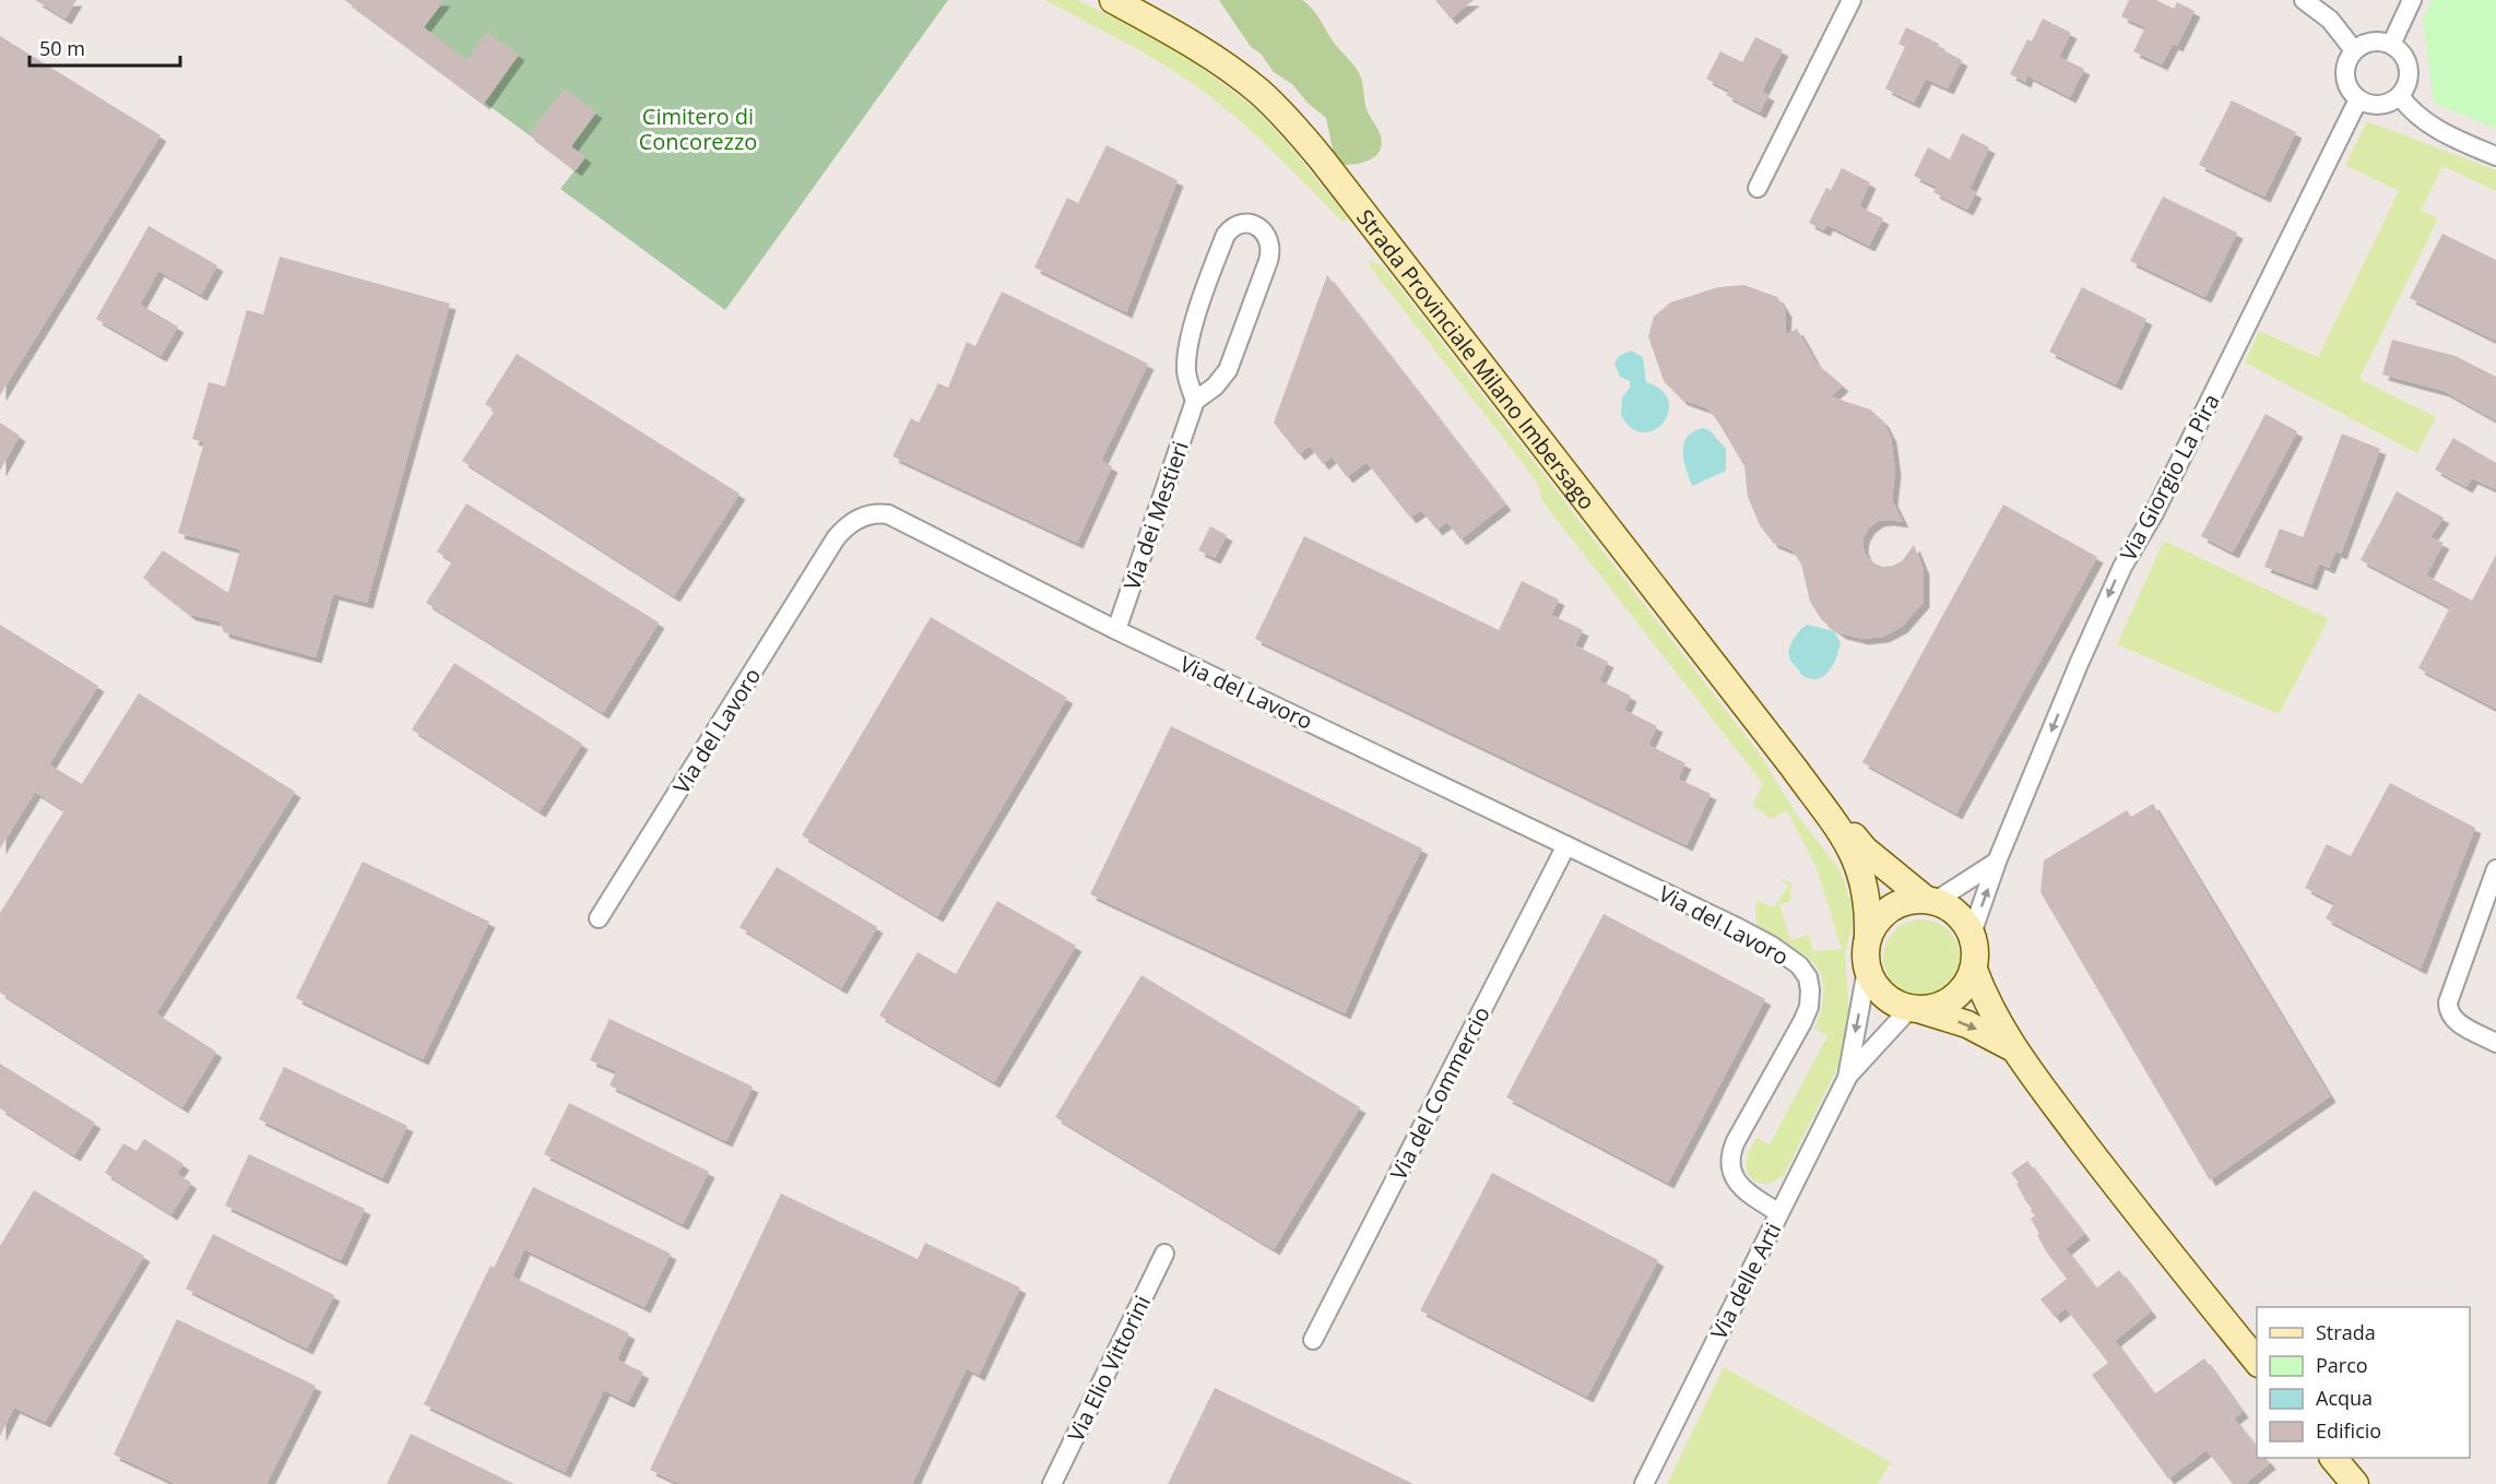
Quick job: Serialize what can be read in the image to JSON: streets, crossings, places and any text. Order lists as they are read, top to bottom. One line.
{"streets":{"main road":["Strada Provinciale Milano Imbersago"],"street":["Via Giorgio La Pira","Via dei Mestieri","Via del Lavoro","Via del Commercio","Via delle Arti","Via Elio Vittorini"]},"crossings":[["Strada Provinciale Milano Imbersago","Via Giorgio La Pira"],["Strada Provinciale Milano Imbersago","Via delle Arti"],["Via Giorgio La Pira","Via delle Arti"],["Via dei Mestieri","Via del Lavoro"],["Via del Lavoro","Via del Commercio"],["Via del Lavoro","Via delle Arti"]],"one_way":["Via Giorgio La Pira"],"parks":["Cimitero di Concorezzo"],"legend":["Strada","Parco","Acqua","Edificio"],"scale_bar":"50 m"}
